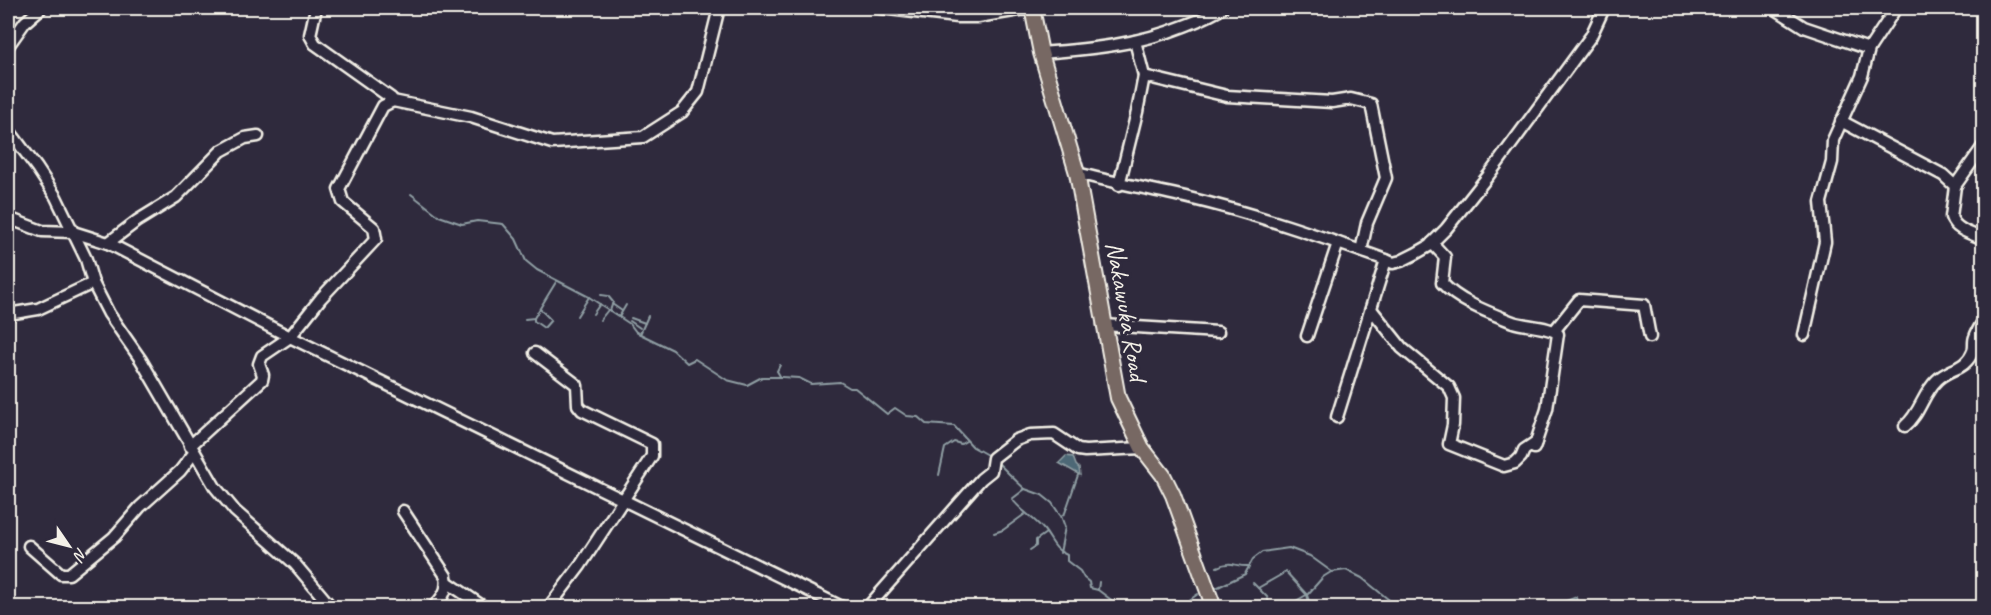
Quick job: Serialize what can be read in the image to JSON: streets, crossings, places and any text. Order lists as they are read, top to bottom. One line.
{"streets":{"main road":["Nakawuka Road"]},"north":"bottom right"}
